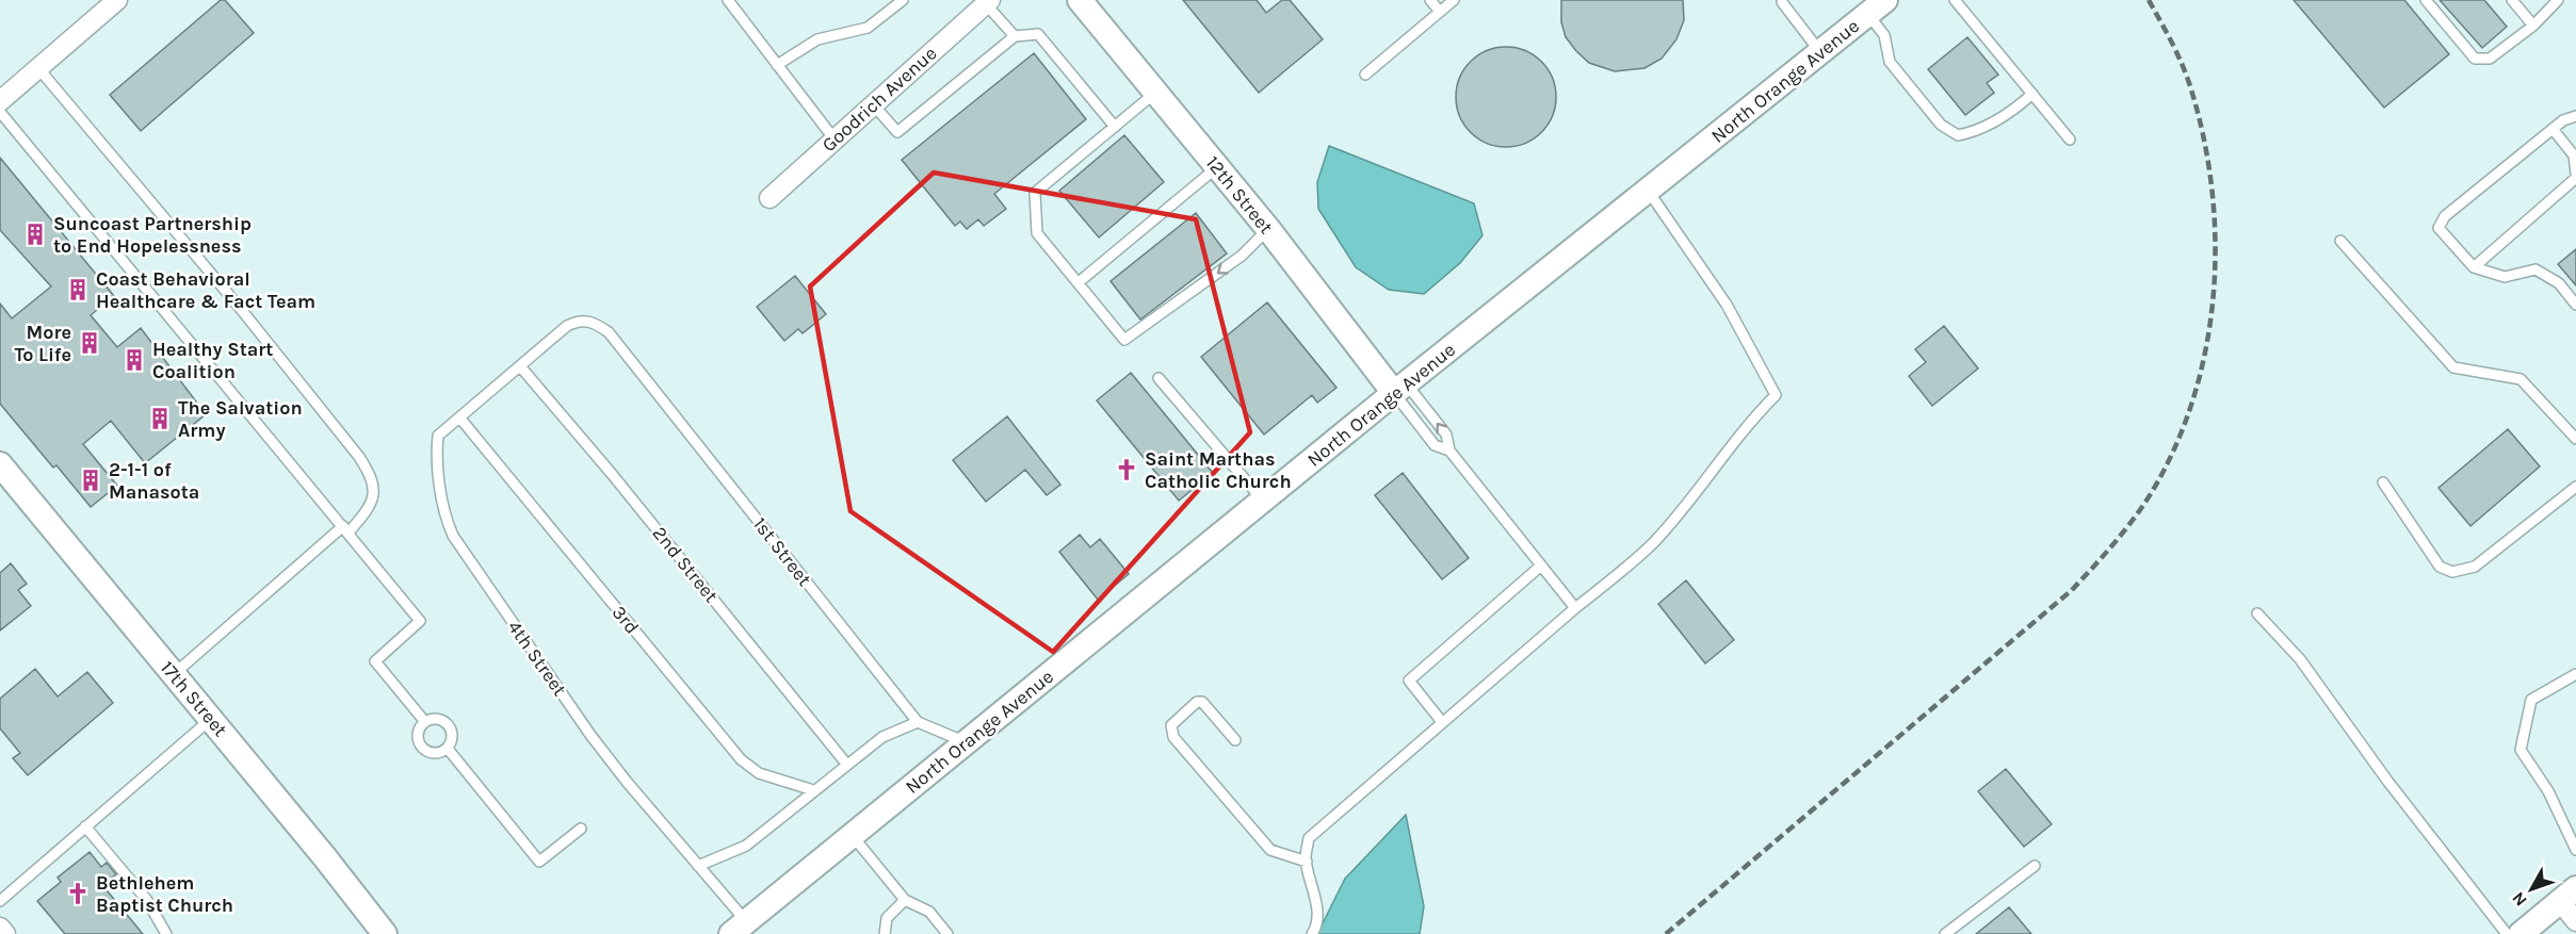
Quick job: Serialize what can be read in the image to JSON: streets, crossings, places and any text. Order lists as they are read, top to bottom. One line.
{"streets":{"street":["North Orange Avenue","Goodrich Avenue","12th Street","17th Street"],"lane":["1st Street","2nd Street","3rd","4th Street"]},"crossings":[["North Orange Avenue","12th Street"],["North Orange Avenue","4th Street"],["1st Street","4th Street"],["2nd Street","4th Street"],["3rd","4th Street"]],"places":{"building":["Suncoast Partnership to End Hopelessness","Coast Behavioral Healthcare & Fact Team","More To Life","Healthy Start Coalition","The Salvation Army","2-1-1 of Manasota"],"church":["Saint Marthas Catholic Church","Bethlehem Baptist Church"]},"north":"bottom left"}
